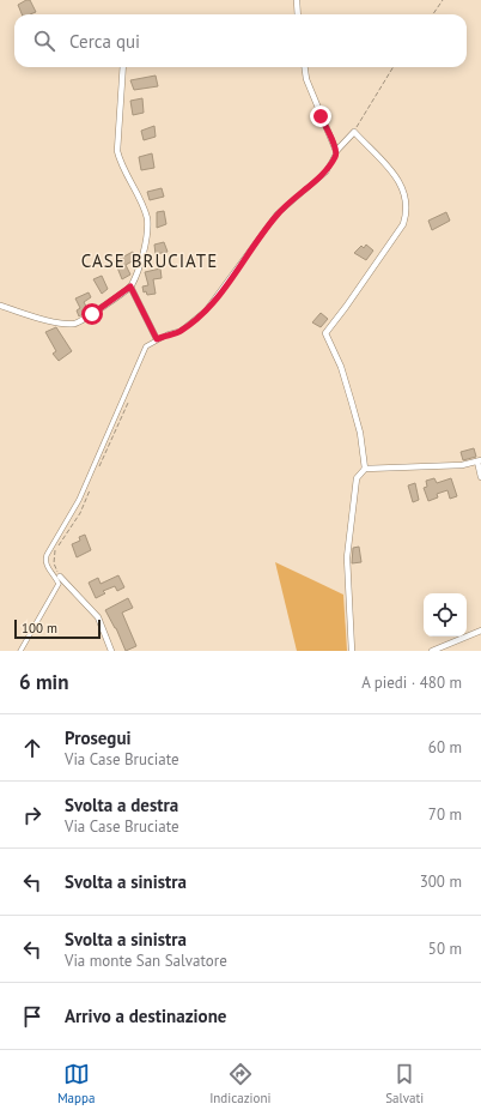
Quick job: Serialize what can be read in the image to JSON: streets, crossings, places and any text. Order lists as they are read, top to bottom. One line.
{"districts":["CASE BRUCIATE"],"scale_bar":"100 m","page":{"search":"Cerca qui","scale":"100 m","heading":["6 min","A piedi · 480 m"],"list":[["Prosegui","Via Case Bruciate","60 m"],["Svolta a destra","Via Case Bruciate","70 m"],["Svolta a sinistra","300 m"],["Svolta a sinistra","Via monte San Salvatore","50 m"],"Arrivo a destinazione"],"nav":["Mappa","Indicazioni","Salvati"]}}
